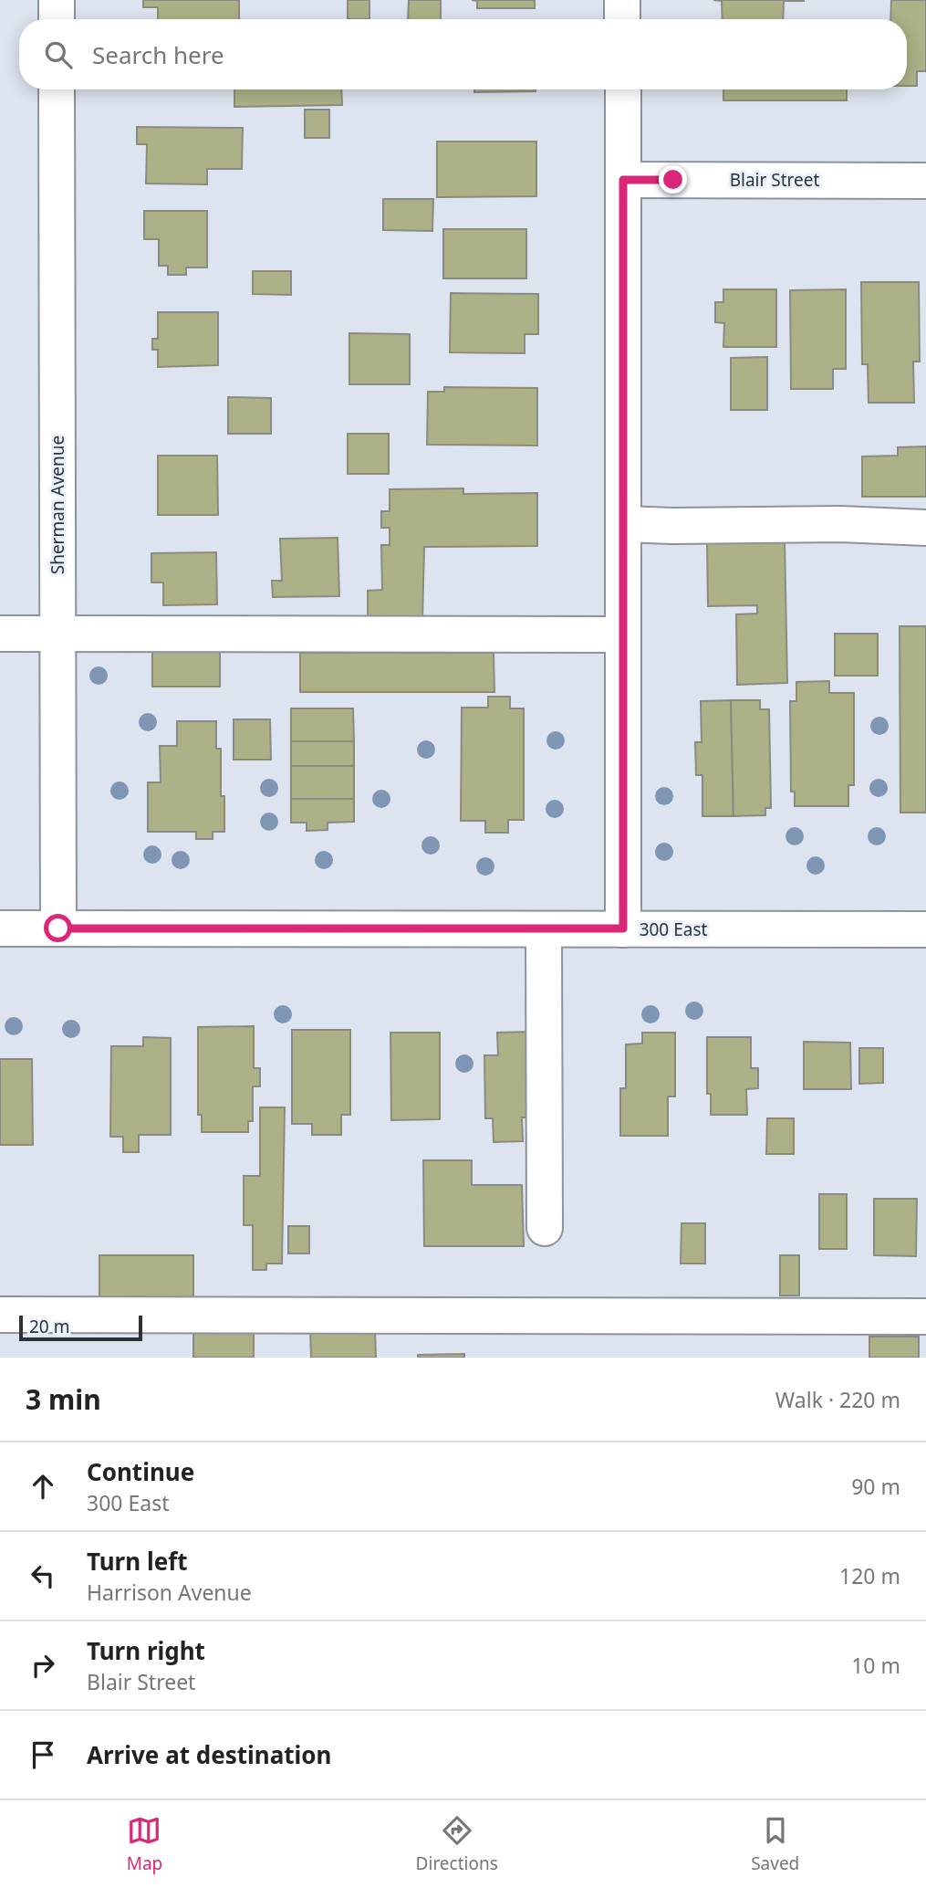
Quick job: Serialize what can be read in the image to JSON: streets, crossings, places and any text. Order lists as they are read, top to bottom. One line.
{"streets":{"street":["Blair Street","Sherman Avenue","300 East"]},"crossings":[["Sherman Avenue","300 East"]],"scale_bar":"20 m","page":{"search":"Search here","scale":"20 m","heading":["3 min","Walk · 220 m"],"list":[["Continue","300 East","90 m"],["Turn left","Harrison Avenue","120 m"],["Turn right","Blair Street","10 m"],"Arrive at destination"],"nav":["Map","Directions","Saved"]}}
